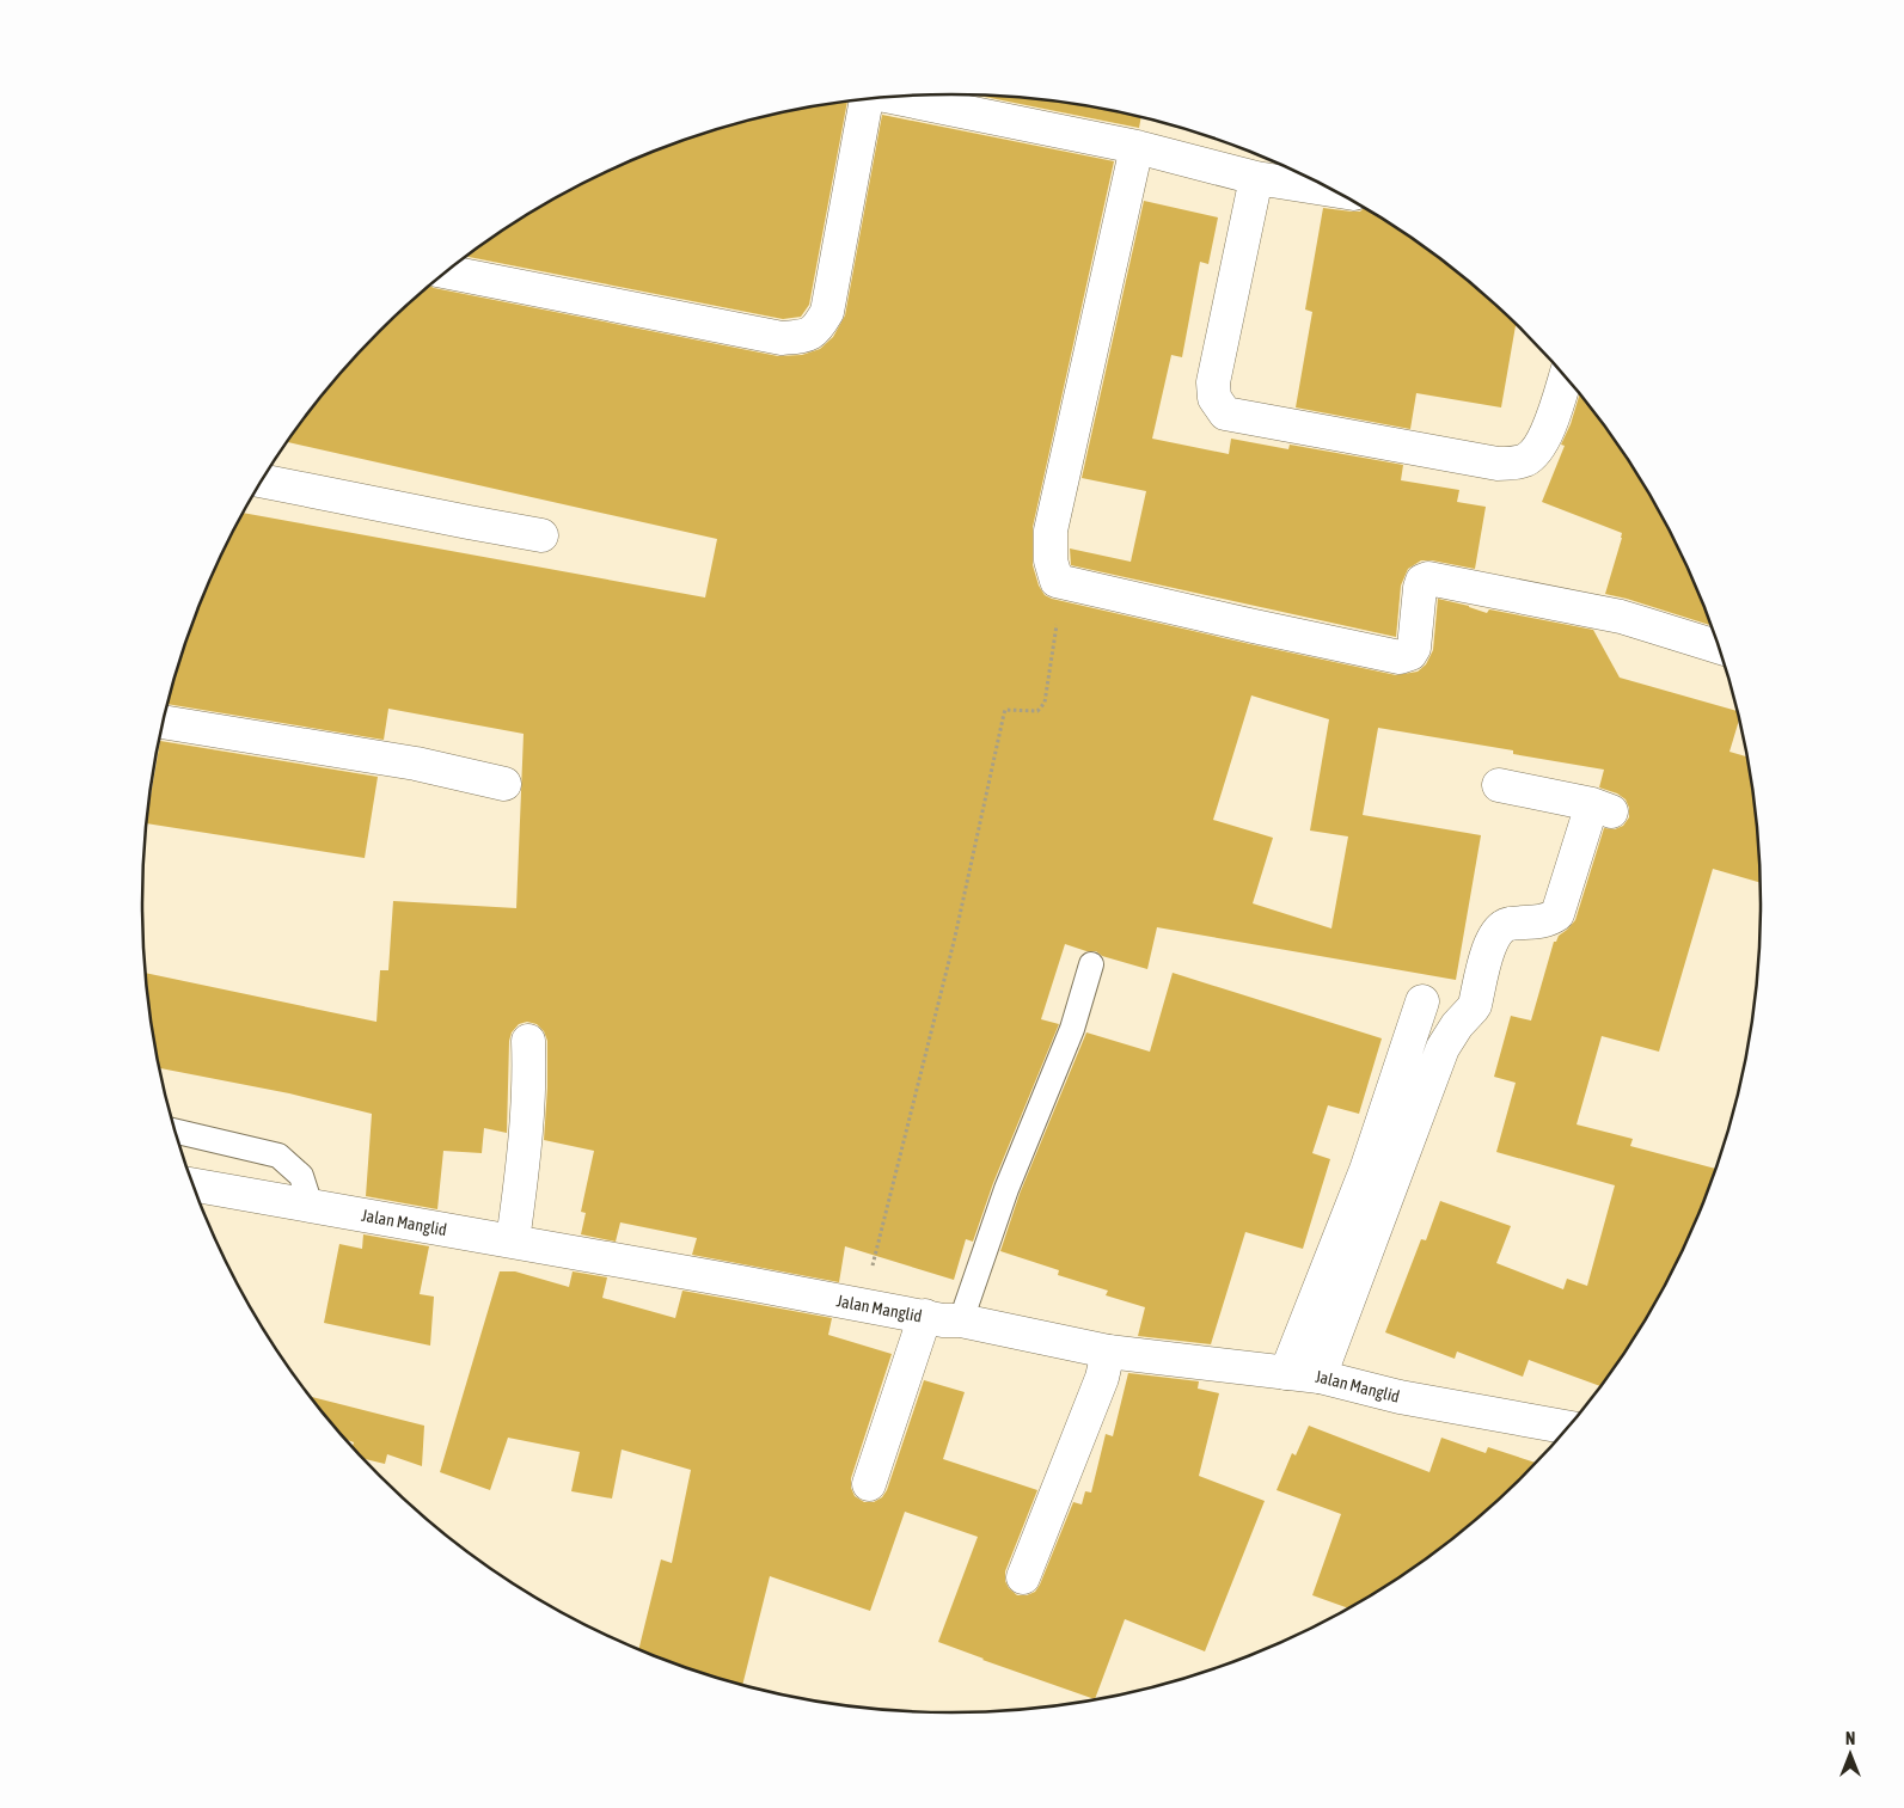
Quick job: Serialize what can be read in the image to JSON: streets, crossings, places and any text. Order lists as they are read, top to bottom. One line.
{"streets":{"street":["Jalan Manglid"]},"north":"top"}
